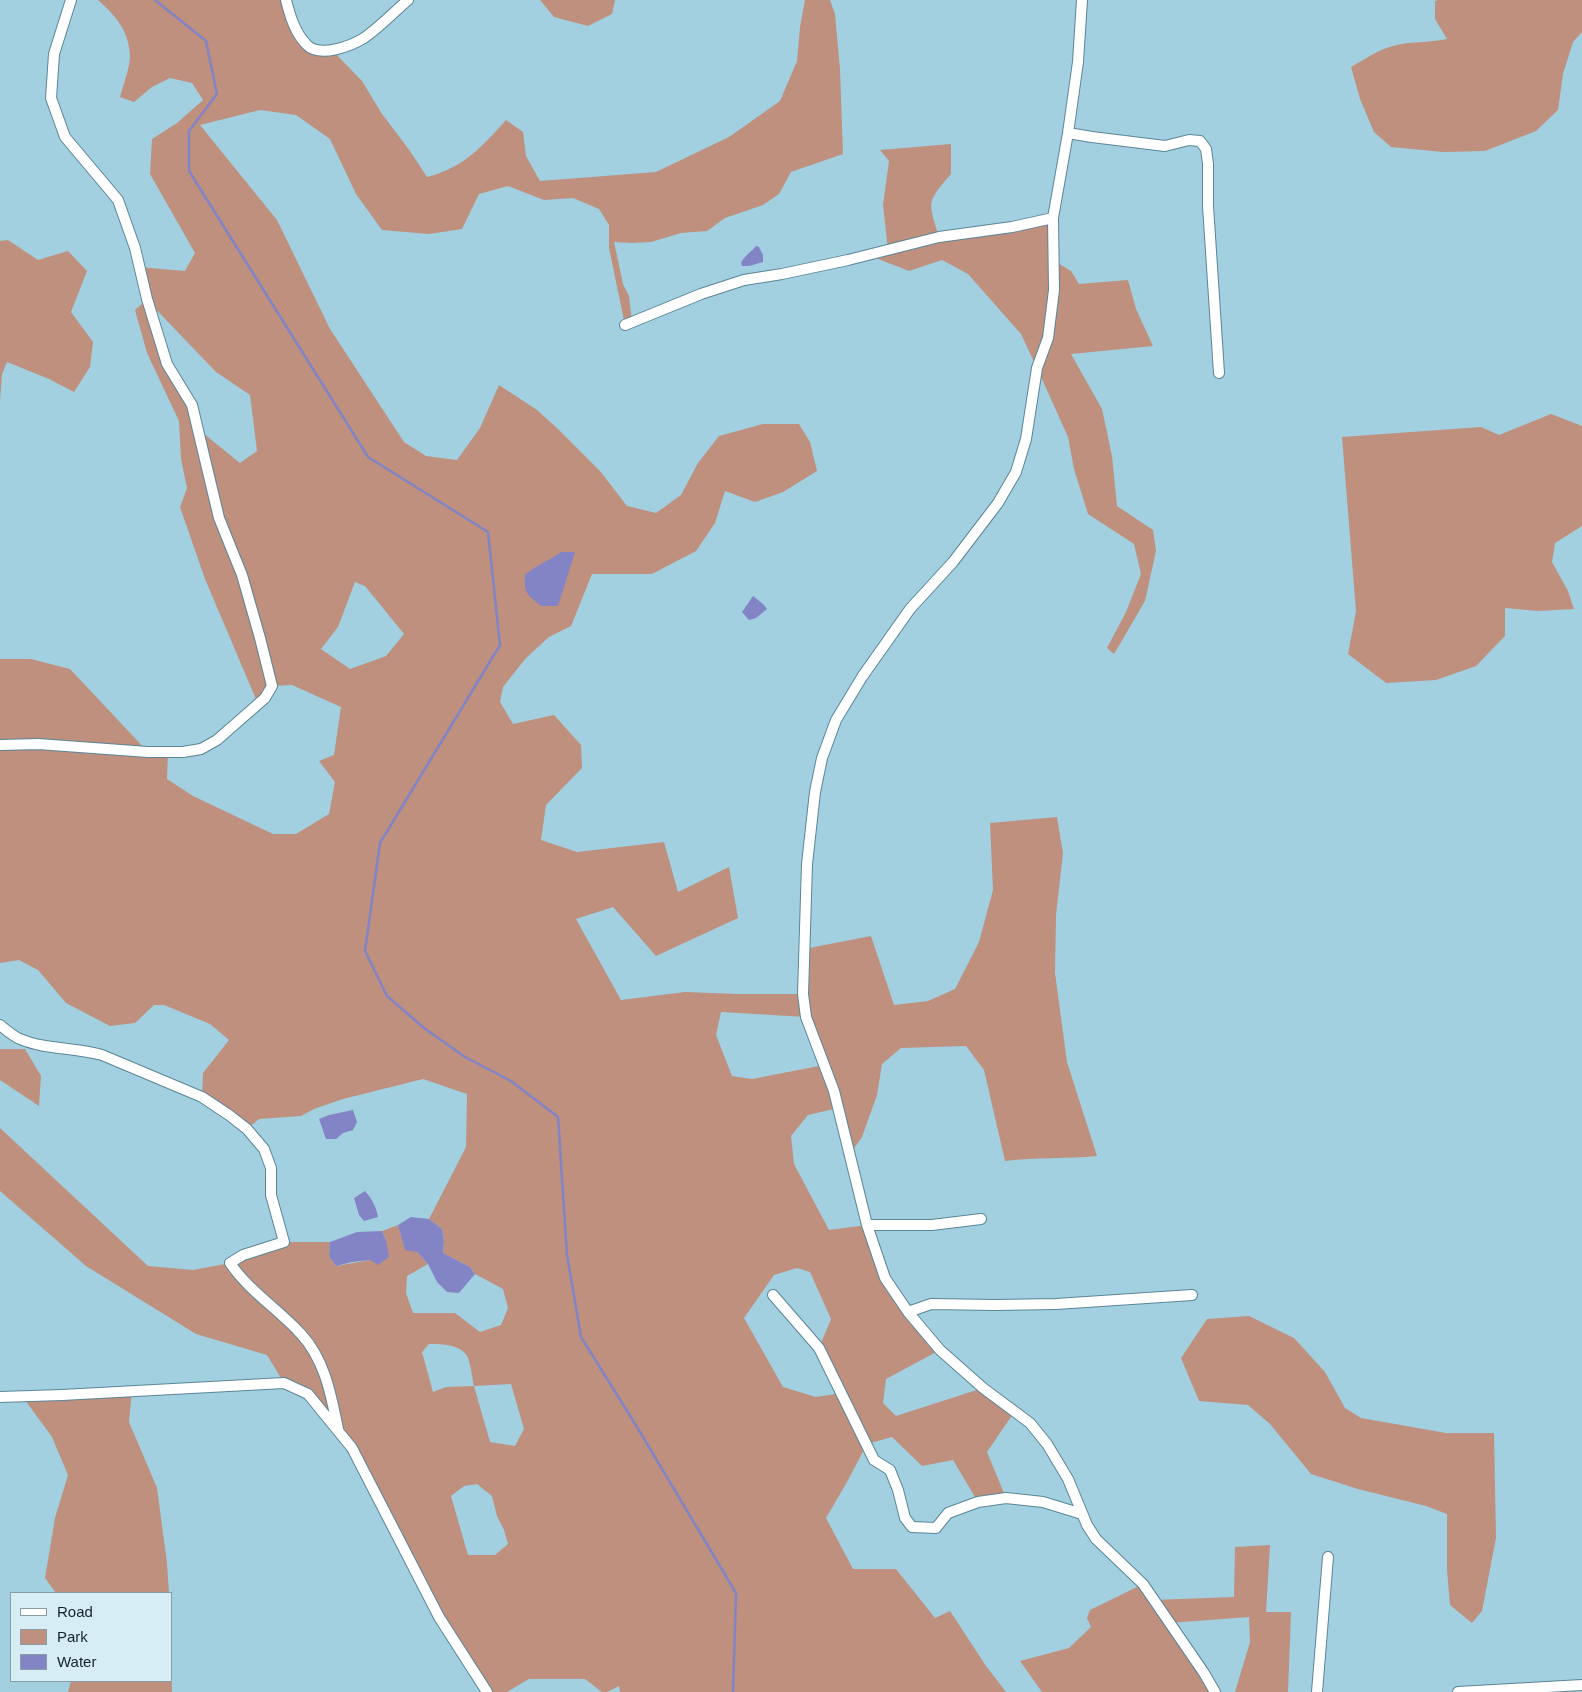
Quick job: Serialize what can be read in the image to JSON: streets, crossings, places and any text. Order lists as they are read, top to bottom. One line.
{"legend":["Road","Park","Water"]}
